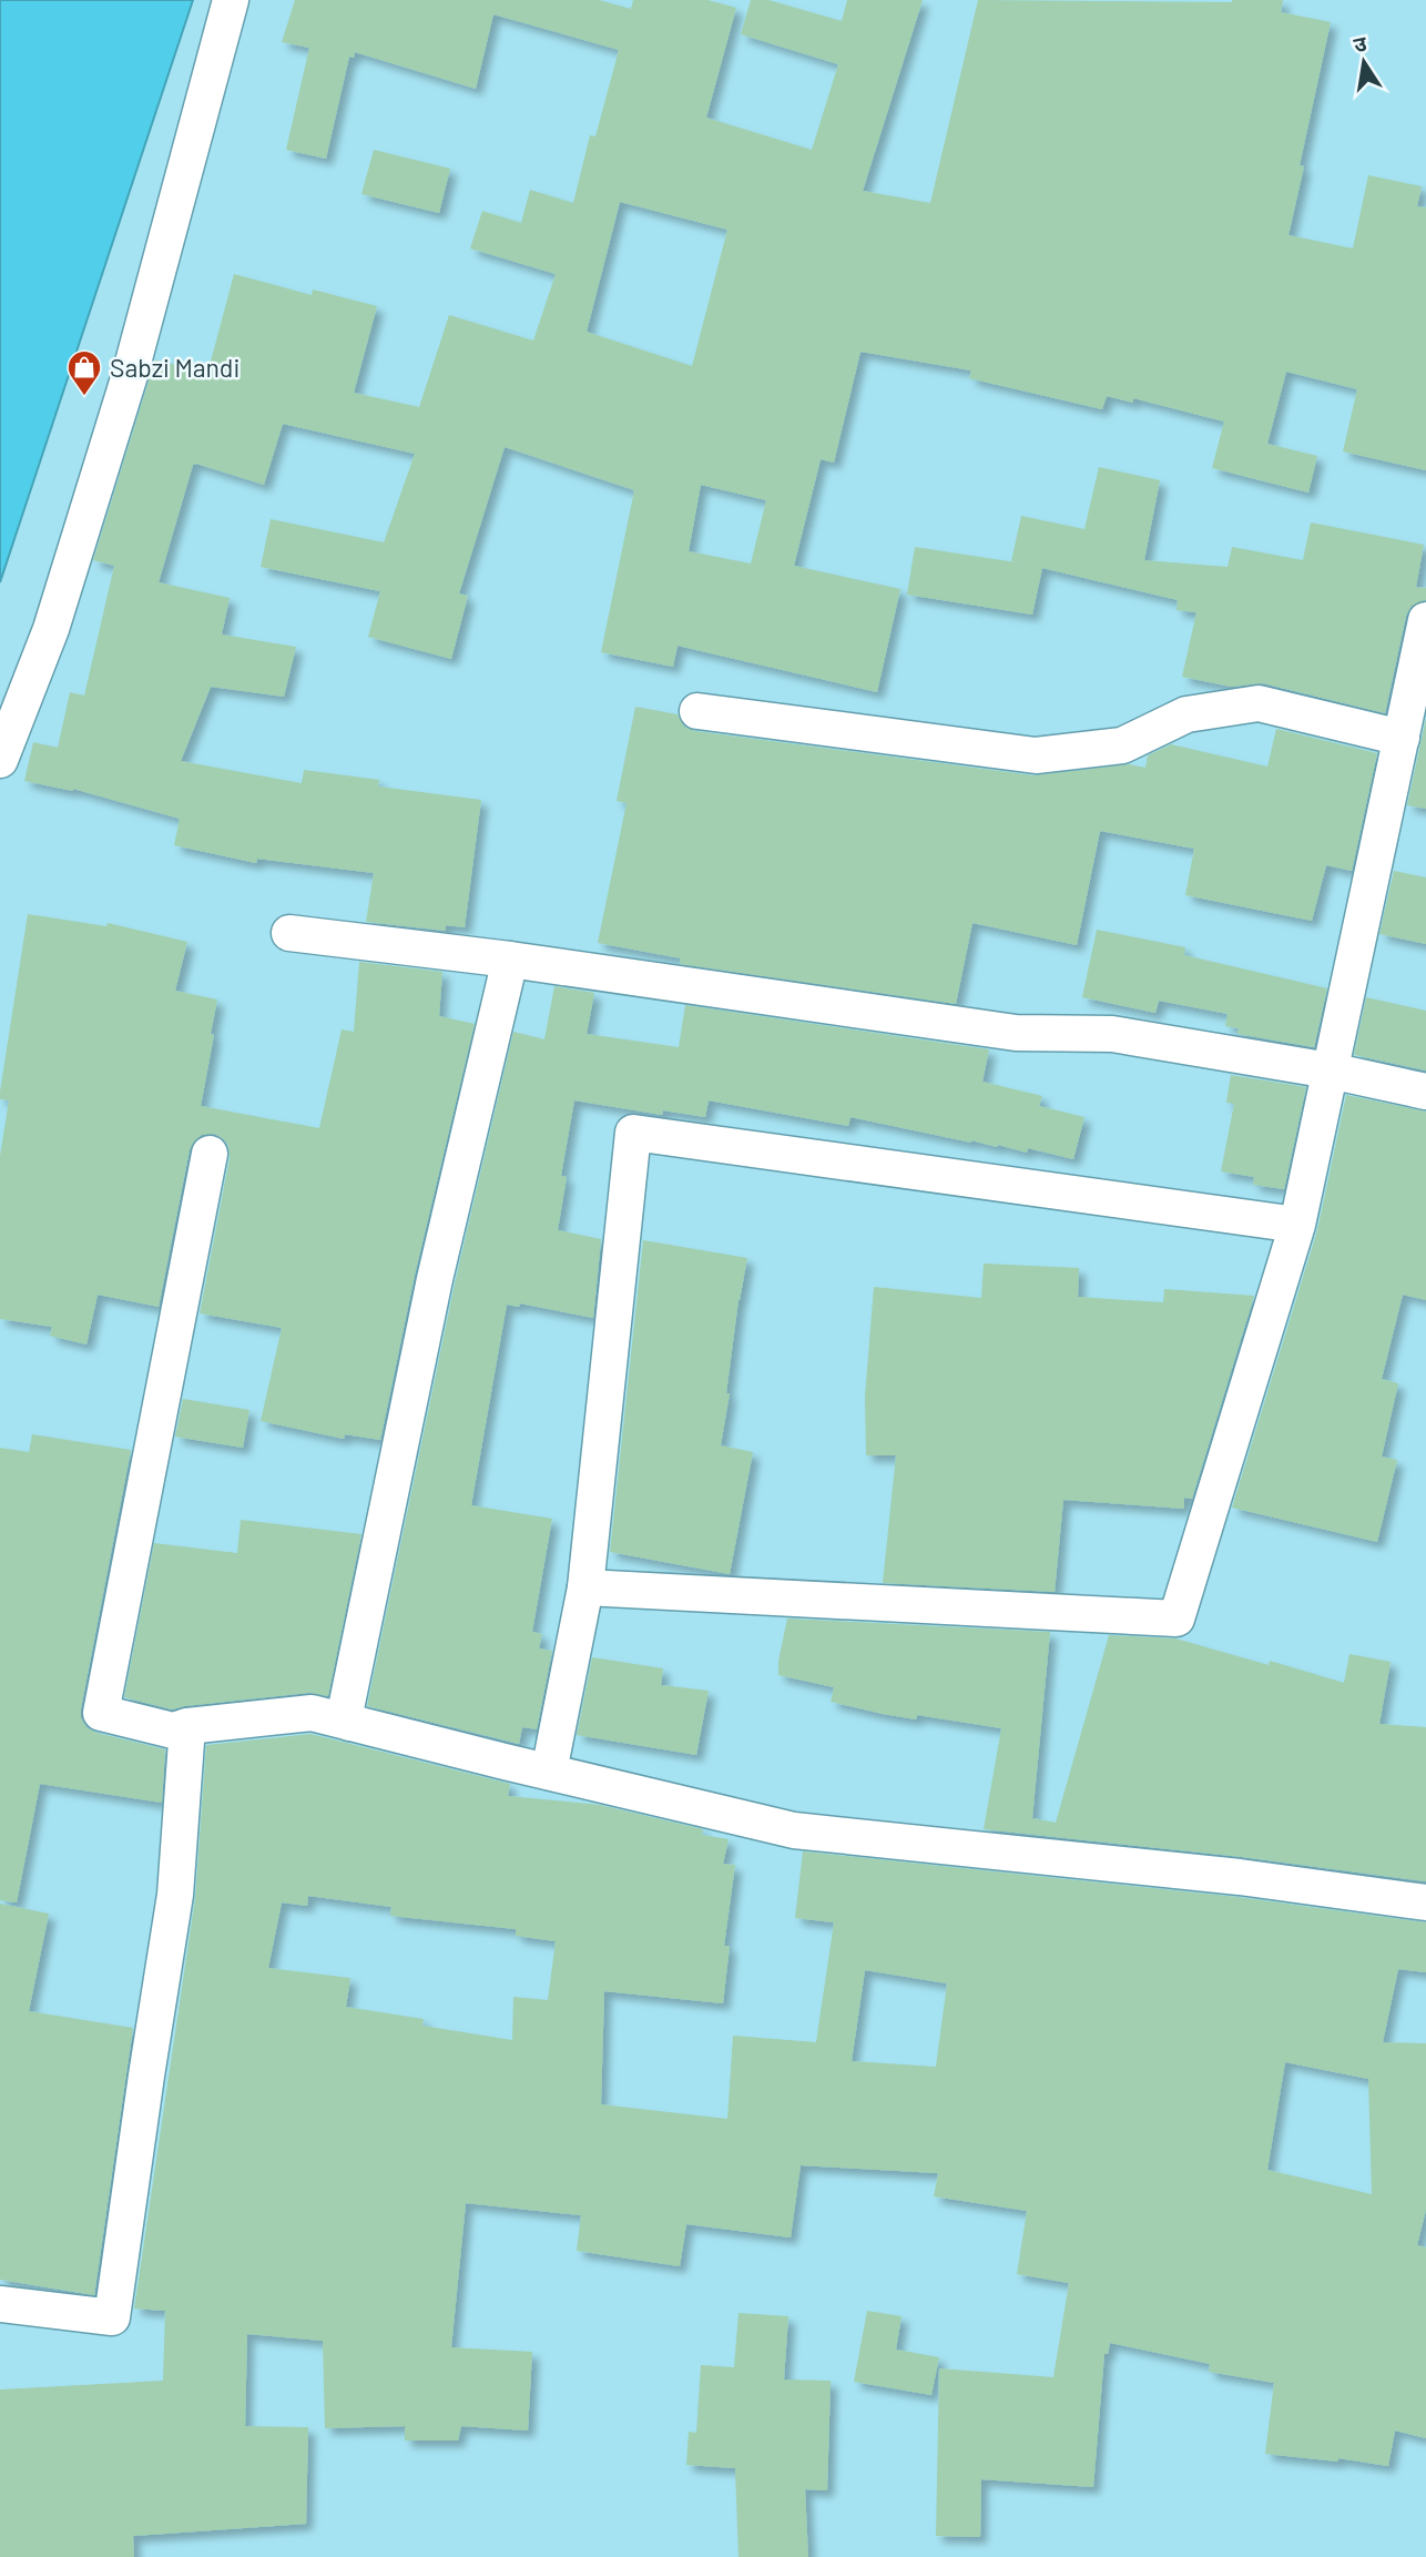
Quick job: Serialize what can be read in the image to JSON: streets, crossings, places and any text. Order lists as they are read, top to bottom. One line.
{"places":{"shop":["Sabzi Mandi"]},"north":"top"}
